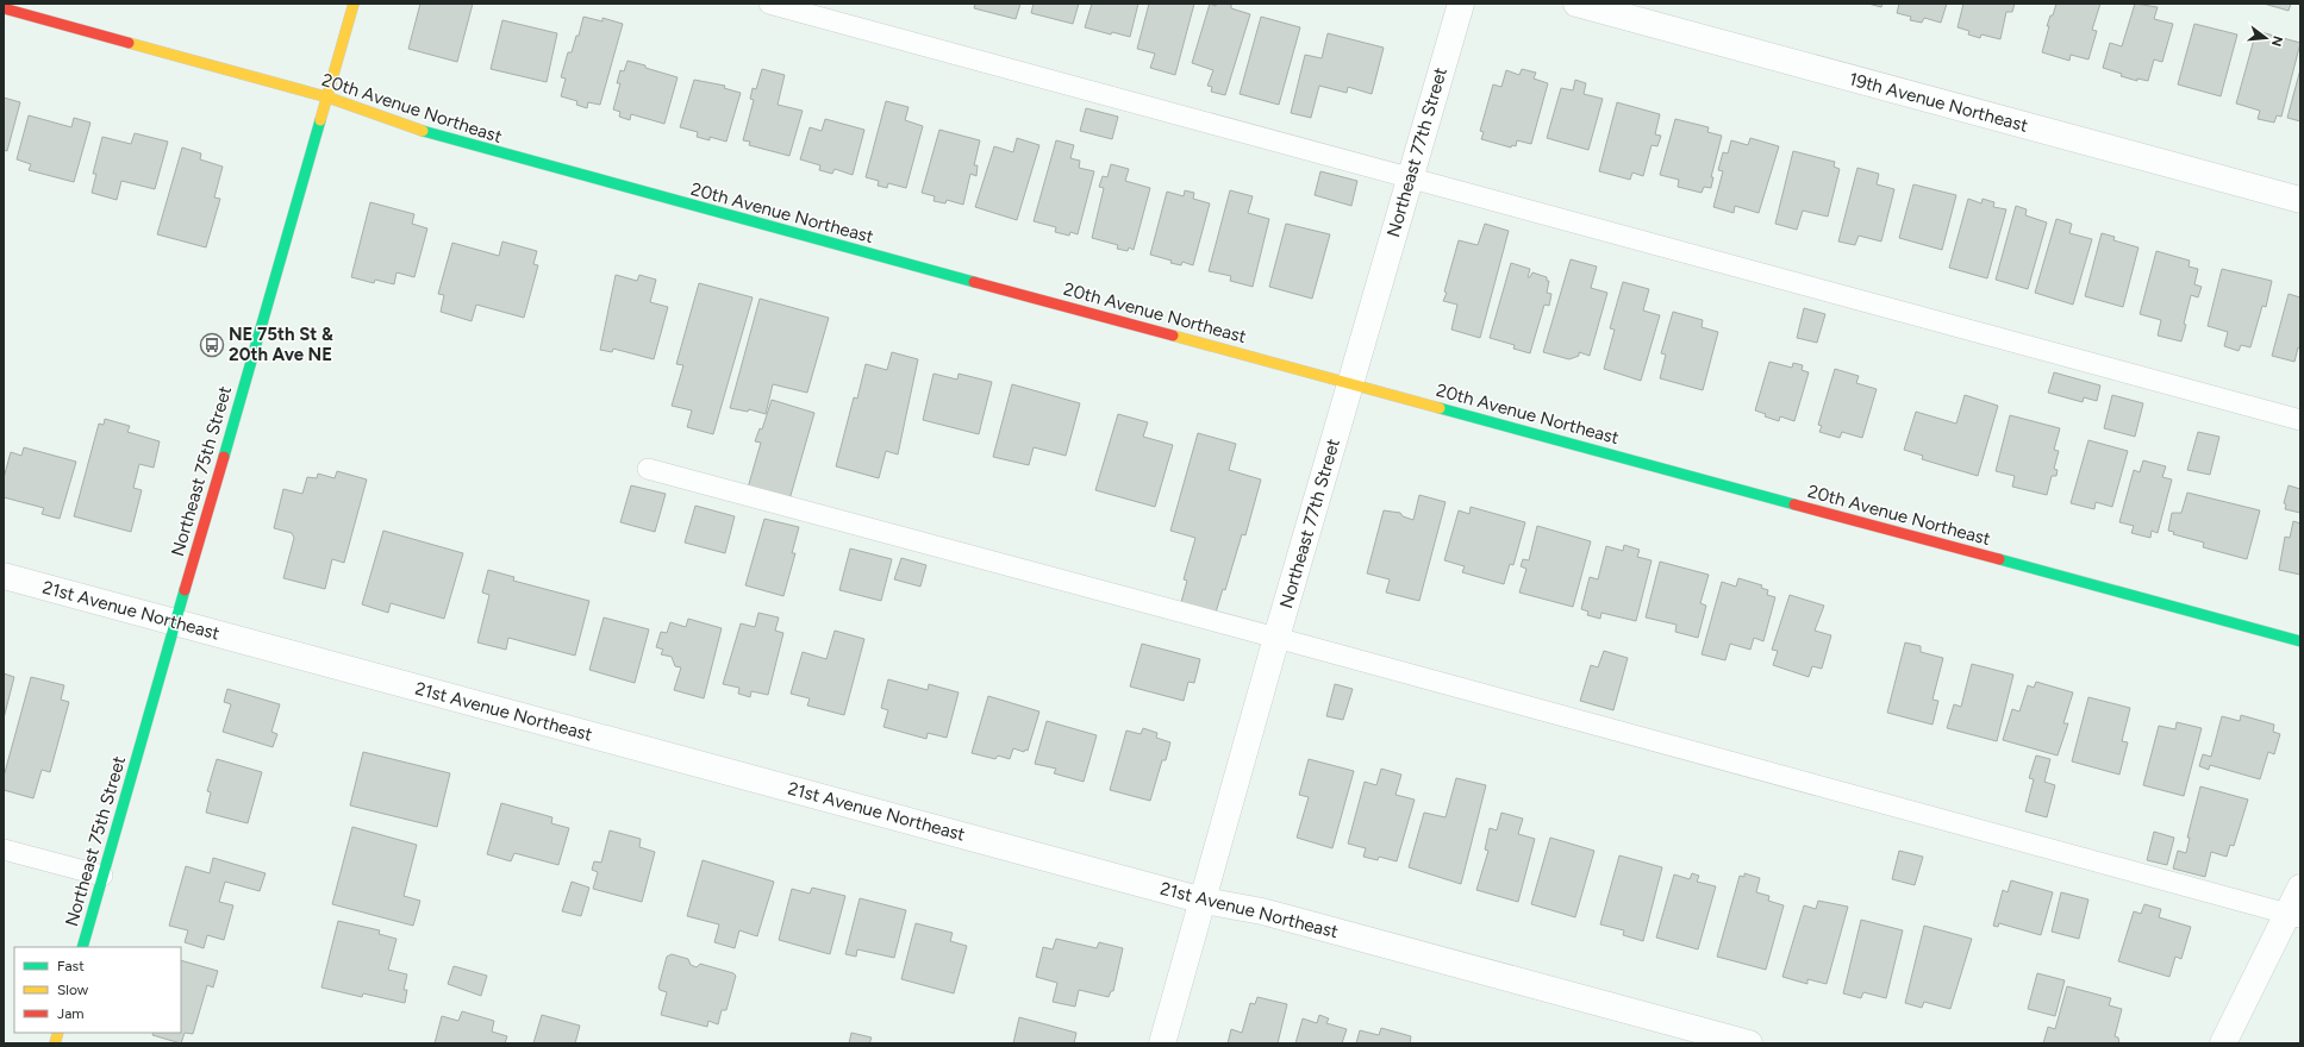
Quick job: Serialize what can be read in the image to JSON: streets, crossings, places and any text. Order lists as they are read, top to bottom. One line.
{"streets":{"street":["19th Avenue Northeast","20th Avenue Northeast","Northeast 77th Street","Northeast 75th Street","21st Avenue Northeast"]},"crossings":[["20th Avenue Northeast","Northeast 77th Street"],["20th Avenue Northeast","Northeast 75th Street"],["Northeast 77th Street","21st Avenue Northeast"],["Northeast 75th Street","21st Avenue Northeast"]],"places":{"bus stop":["NE 75th St & 20th Ave NE"]},"legend":["Fast","Slow","Jam"],"north":"right"}
